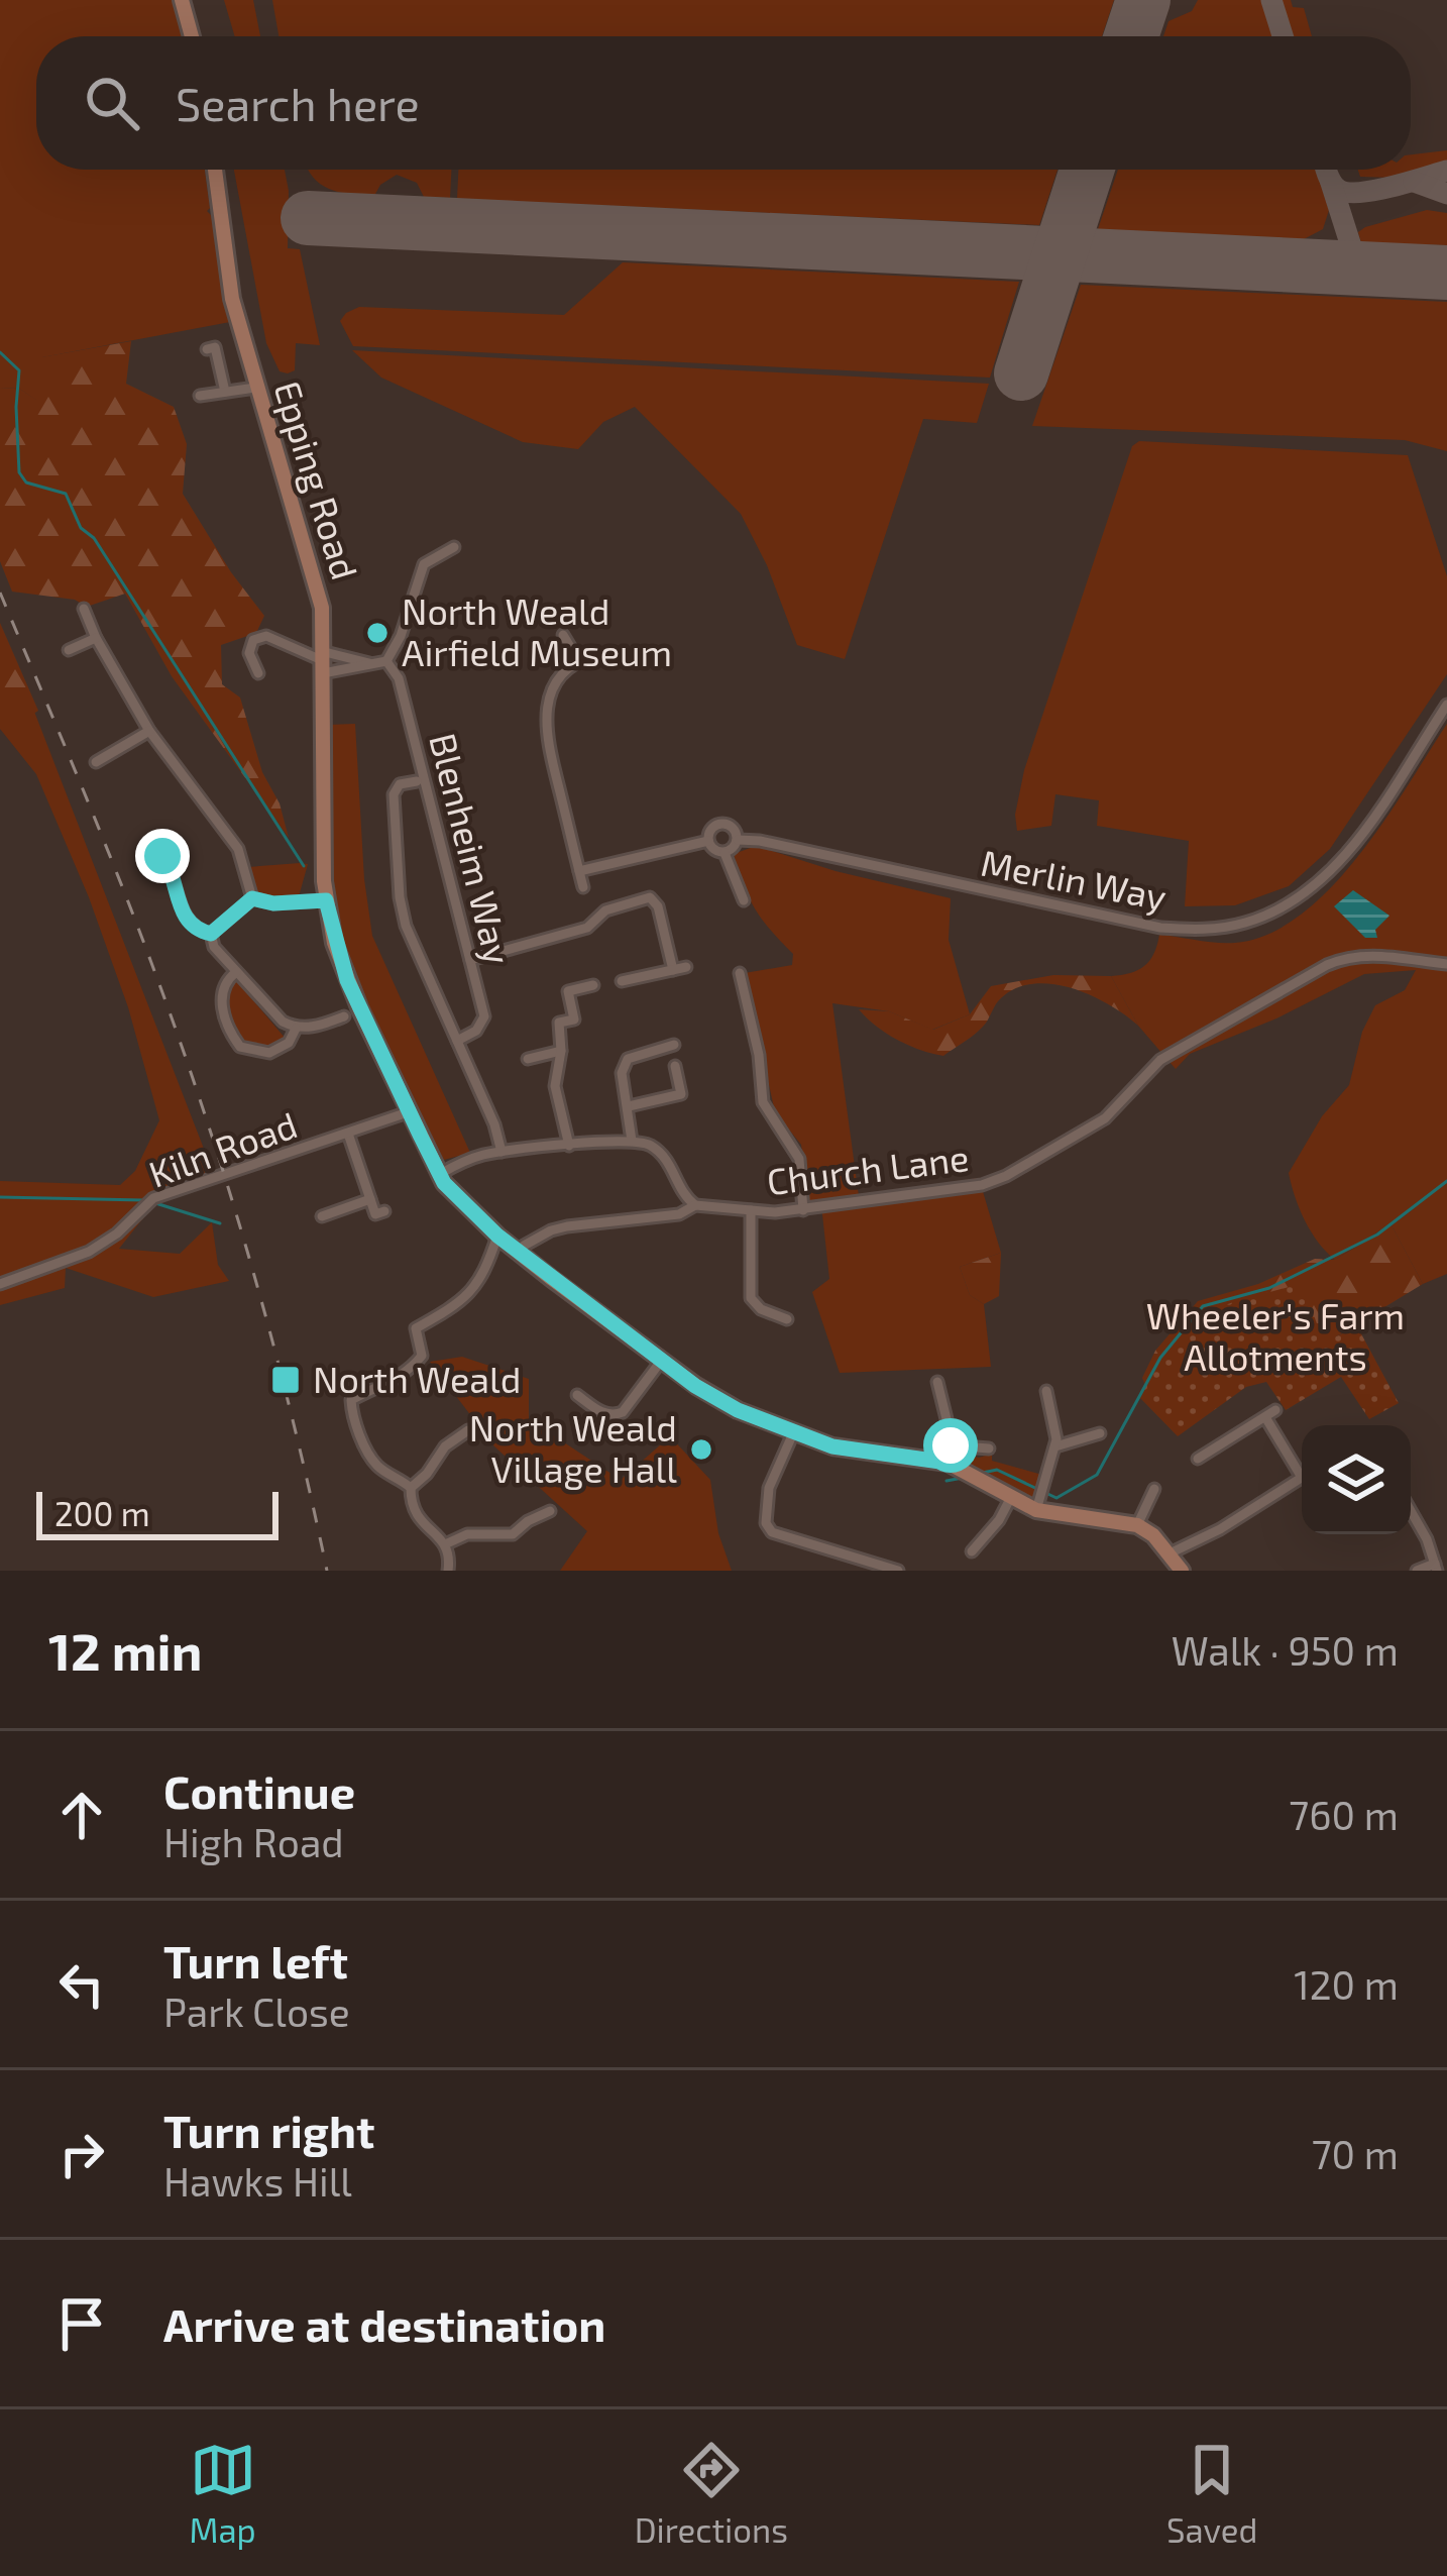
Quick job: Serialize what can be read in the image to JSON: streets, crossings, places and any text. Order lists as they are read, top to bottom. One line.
{"streets":{"main road":["Epping Road"],"street":["Blenheim Way","Merlin Way","Kiln Road","Church Lane"]},"crossings":[["Epping Road","Kiln Road"]],"parks":["Wheeler's Farm Allotments"],"places":{"other":["North Weald Airfield Museum","North Weald Village Hall"],"transit":["North Weald"]},"scale_bar":"200 m","page":{"search":"Search here","scale":"200 m","heading":["12 min","Walk · 950 m"],"list":[["Continue","High Road","760 m"],["Turn left","Park Close","120 m"],["Turn right","Hawks Hill","70 m"],"Arrive at destination"],"nav":["Map","Directions","Saved"]}}
